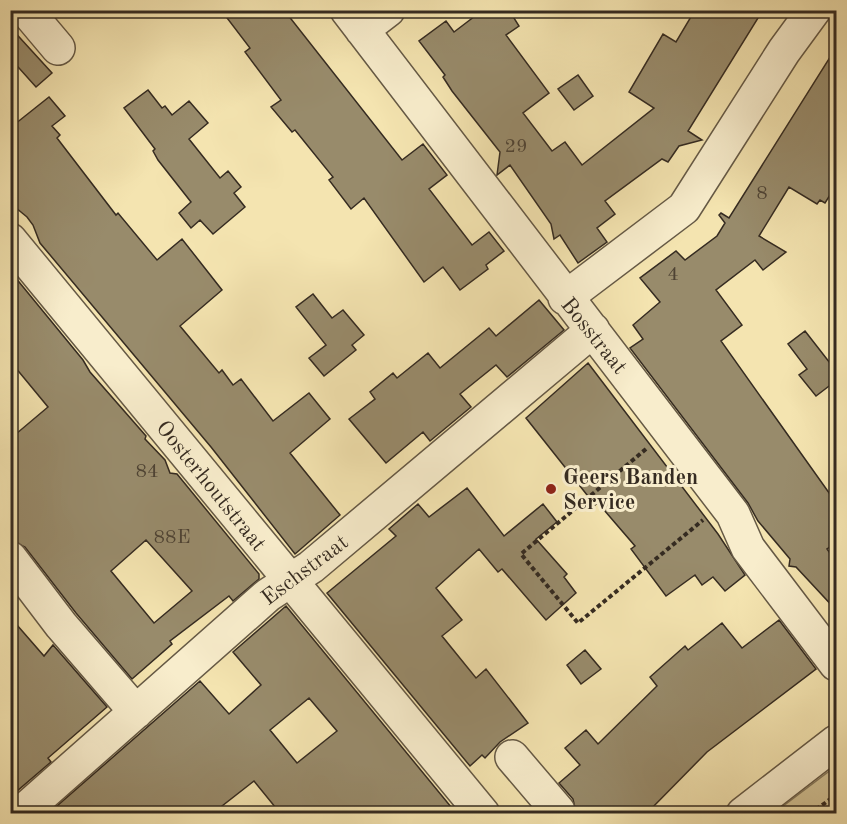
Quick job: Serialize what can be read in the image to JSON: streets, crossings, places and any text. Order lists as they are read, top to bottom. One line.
{"streets":{"street":["Bosstraat","Oosterhoutstraat","Eschstraat"]},"crossings":[["Bosstraat","Eschstraat"],["Oosterhoutstraat","Eschstraat"]],"places":["Geers Banden Service"],"house_numbers":["29","8","4","84","88E"]}
